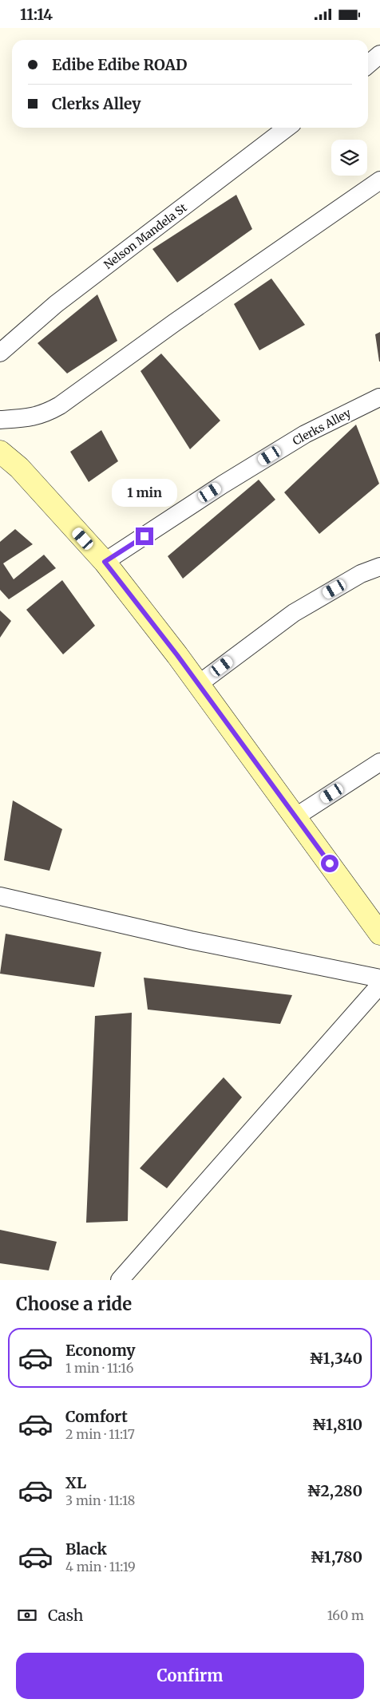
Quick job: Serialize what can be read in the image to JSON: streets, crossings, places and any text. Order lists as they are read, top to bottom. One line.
{"streets":{"street":["Nelson Mandela St","Clerks Alley"]},"page":{"status":"11:14","banner":["Edibe Edibe ROAD","Clerks Alley"],"bubble":"1 min","heading":"Choose a ride","list":[{"name":"Economy","note":"1 min · 11:16","value":"₦1,340"},{"name":"Comfort","note":"2 min · 11:17","value":"₦1,810"},{"name":"XL","note":"3 min · 11:18","value":"₦2,280"},{"name":"Black","note":"4 min · 11:19","value":"₦1,780"}],"pay":["Cash","160 m"],"buttons":"Confirm"}}
